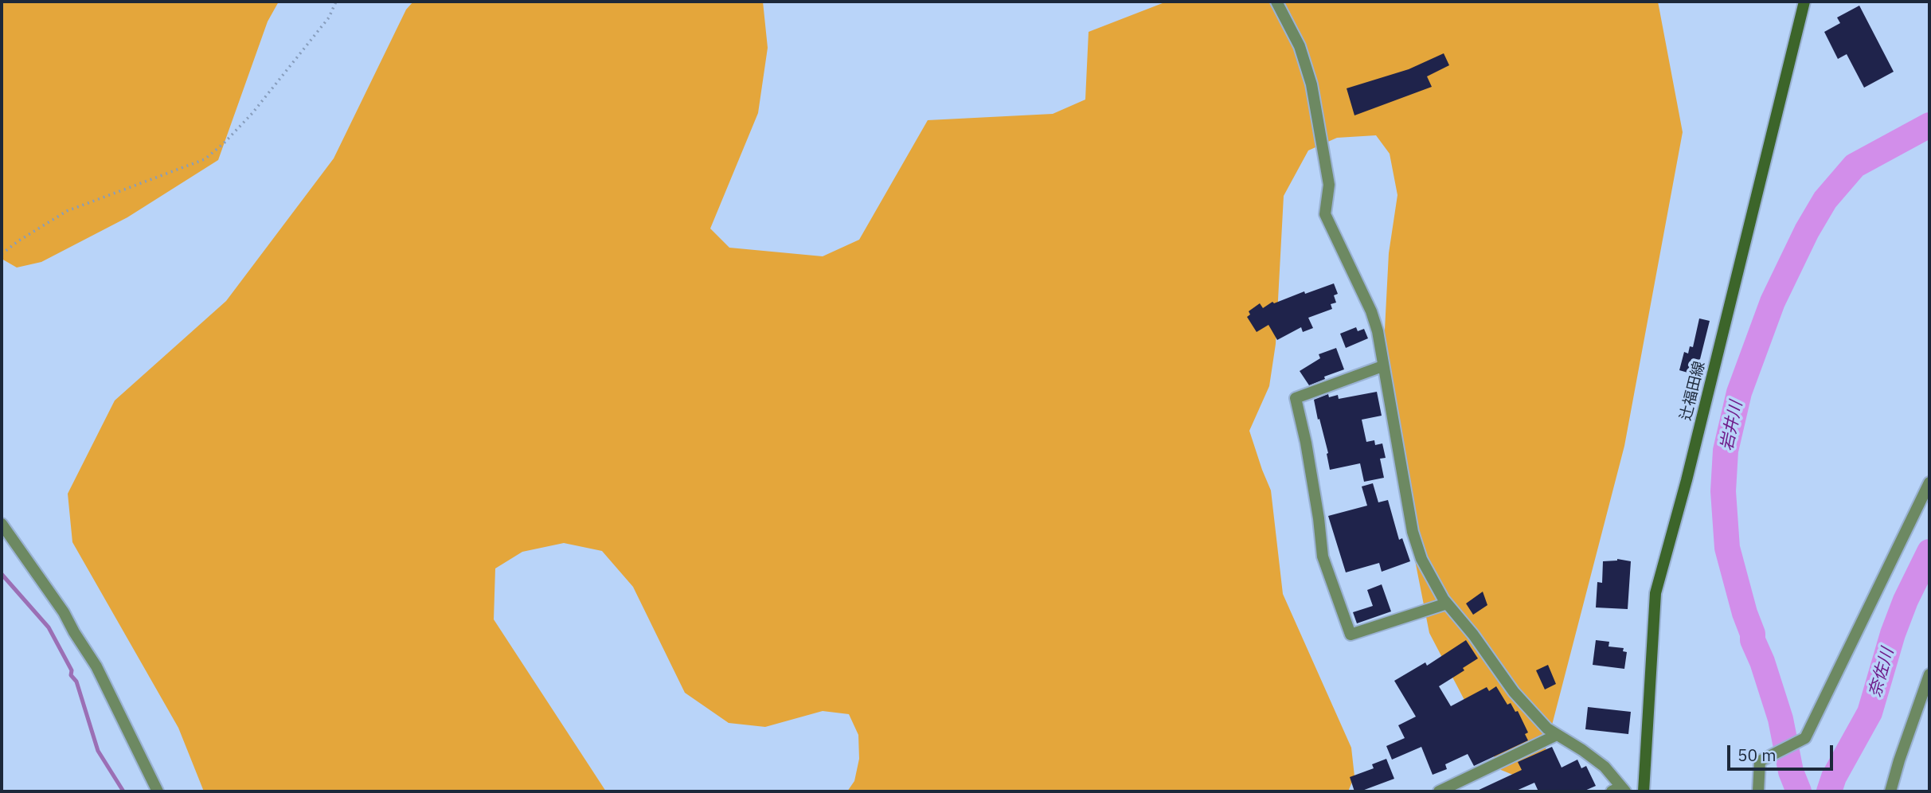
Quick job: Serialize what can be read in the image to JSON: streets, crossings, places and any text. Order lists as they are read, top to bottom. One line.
{"streets":{"main road":["辻福田線"]},"water":["岩井川","奈佐川"],"scale_bar":"50 m"}
